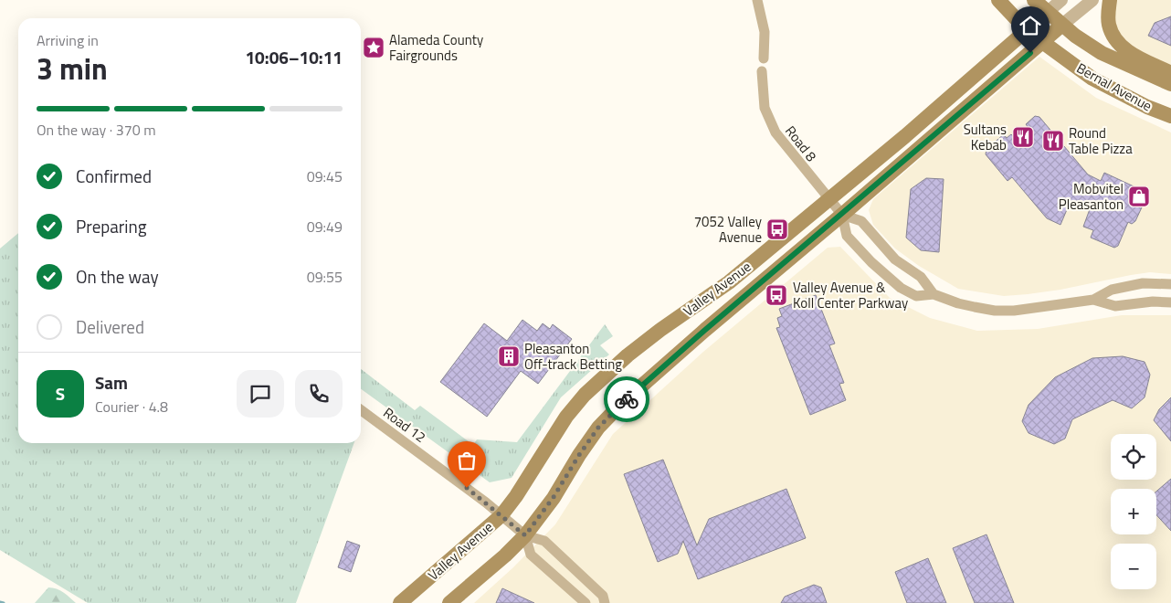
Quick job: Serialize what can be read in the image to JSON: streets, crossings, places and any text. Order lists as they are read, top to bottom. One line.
{"streets":{"main road":["Bernal Avenue","Valley Avenue"],"street":["Road 8","Road 12"]},"crossings":[["Bernal Avenue","Valley Avenue"],["Road 8","Valley Avenue"],["Valley Avenue","Road 12"]],"places":{"place":["Alameda County Fairgrounds"],"restaurant":["Sultans Kebab","Round Table Pizza"],"shop":["Mobvitel Pleasanton"],"bus stop":["7052 Valley Avenue","Valley Avenue & Koll Center Parkway"],"building":["Pleasanton Off-track Betting"]},"page":{"heading":["3 min","Arriving in","10:06–10:11"],"panel":["Sam","Courier · 4.8"],"bar":"On the way · 370 m","list":[["Confirmed","09:45"],["Preparing","09:49"],["On the way","09:55"],"Delivered"],"round":"S","map_buttons":["+","−"]}}
